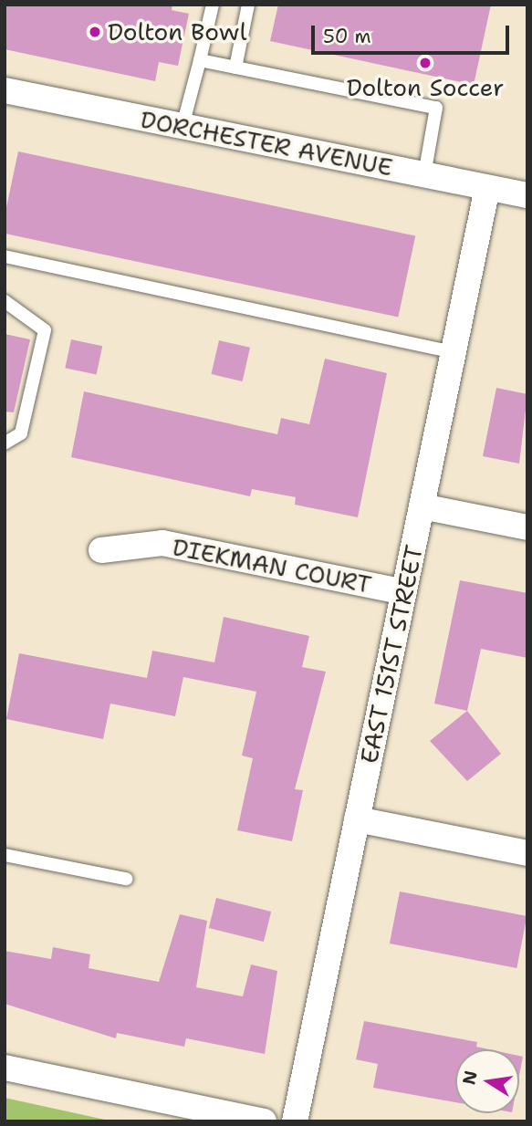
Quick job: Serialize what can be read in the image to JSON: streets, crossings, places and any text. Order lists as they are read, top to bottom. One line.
{"streets":{"street":["DORCHESTER AVENUE","DIEKMAN COURT","EAST 151ST STREET"]},"crossings":[["DORCHESTER AVENUE","EAST 151ST STREET"],["DIEKMAN COURT","EAST 151ST STREET"]],"places":["Dolton Bowl","Dolton Soccer"],"scale_bar":"50 m","north":"left"}
